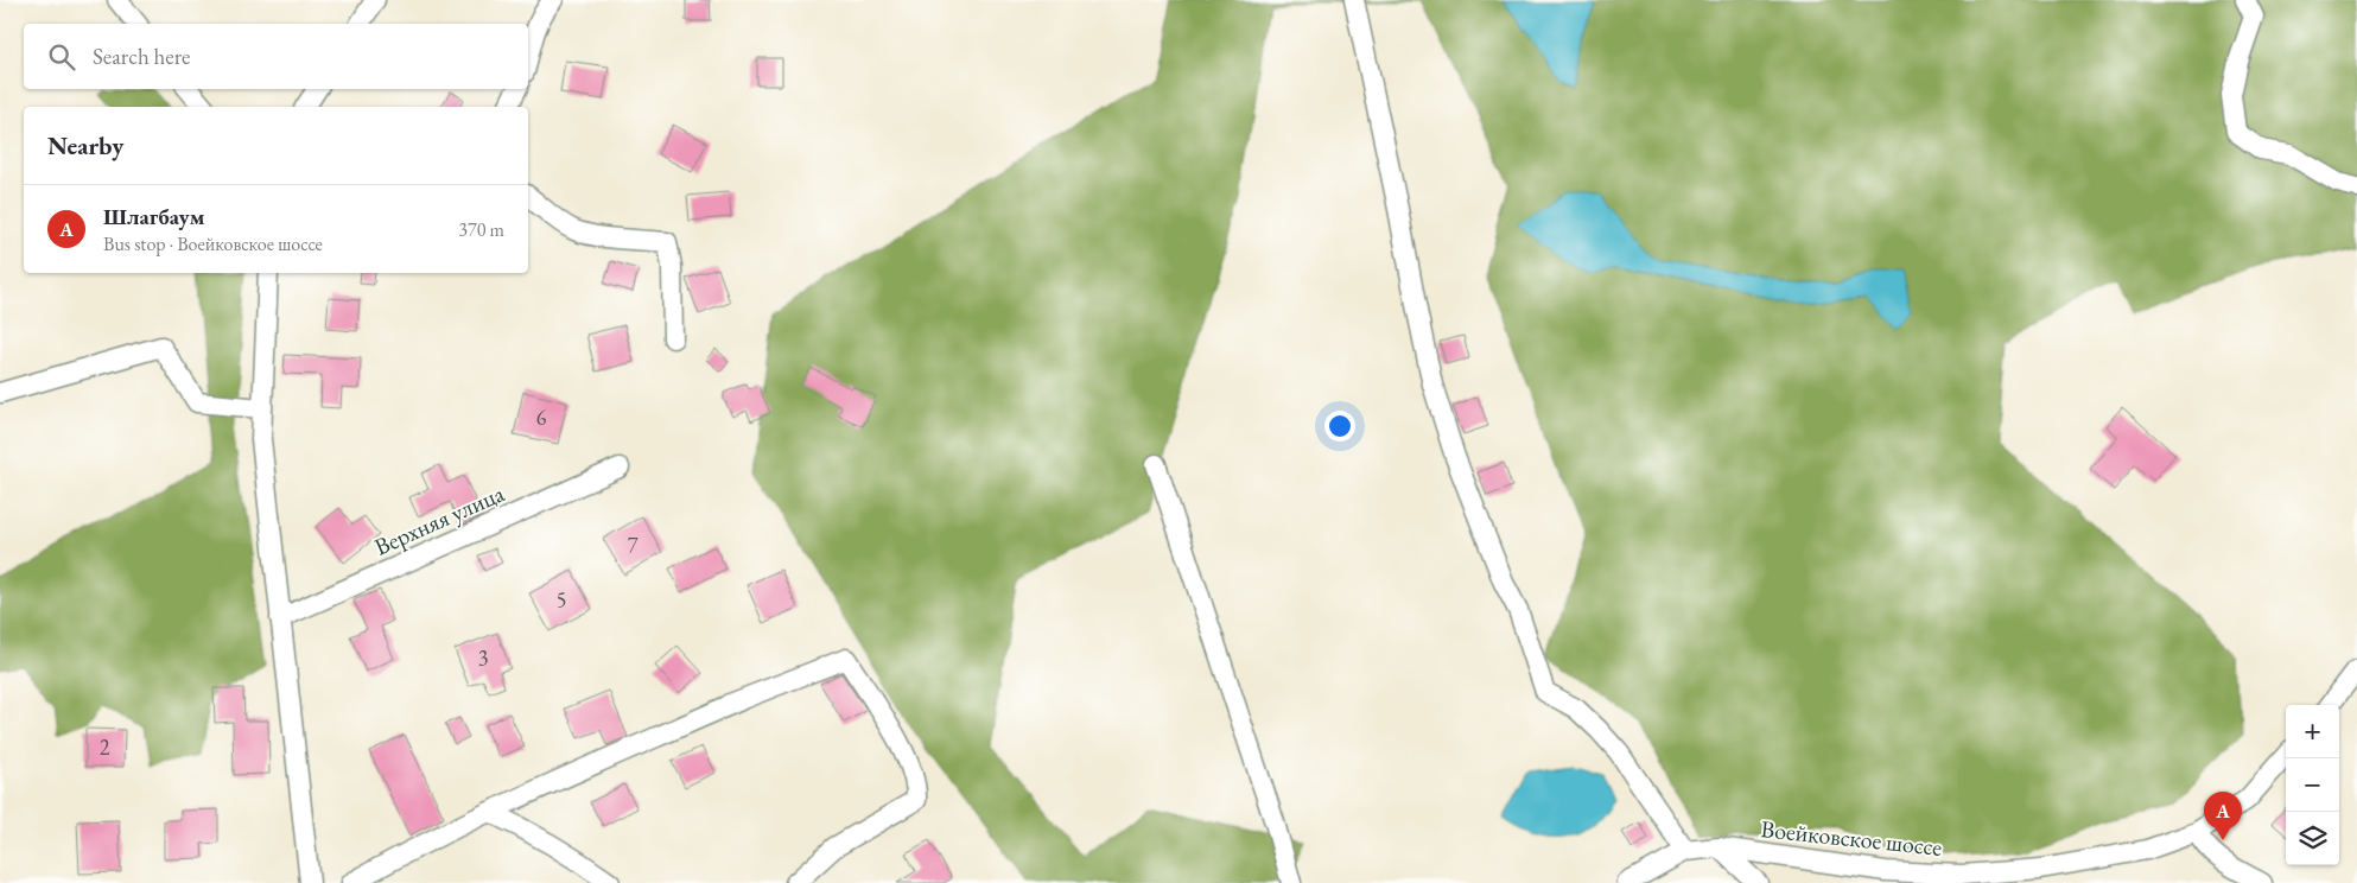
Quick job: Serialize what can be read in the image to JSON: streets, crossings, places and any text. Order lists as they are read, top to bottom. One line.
{"streets":{"street":["Верхняя улица","Воейковское шоссе"]},"house_numbers":["6","7","5","3","2"],"page":{"search":"Search here","heading":"Nearby","list":[{"mark":"A","name":"Шлагбаум","note":"Bus stop · Воейковское шоссе","value":"370 m"}],"map_buttons":["+","−"],"pins":"A"}}
